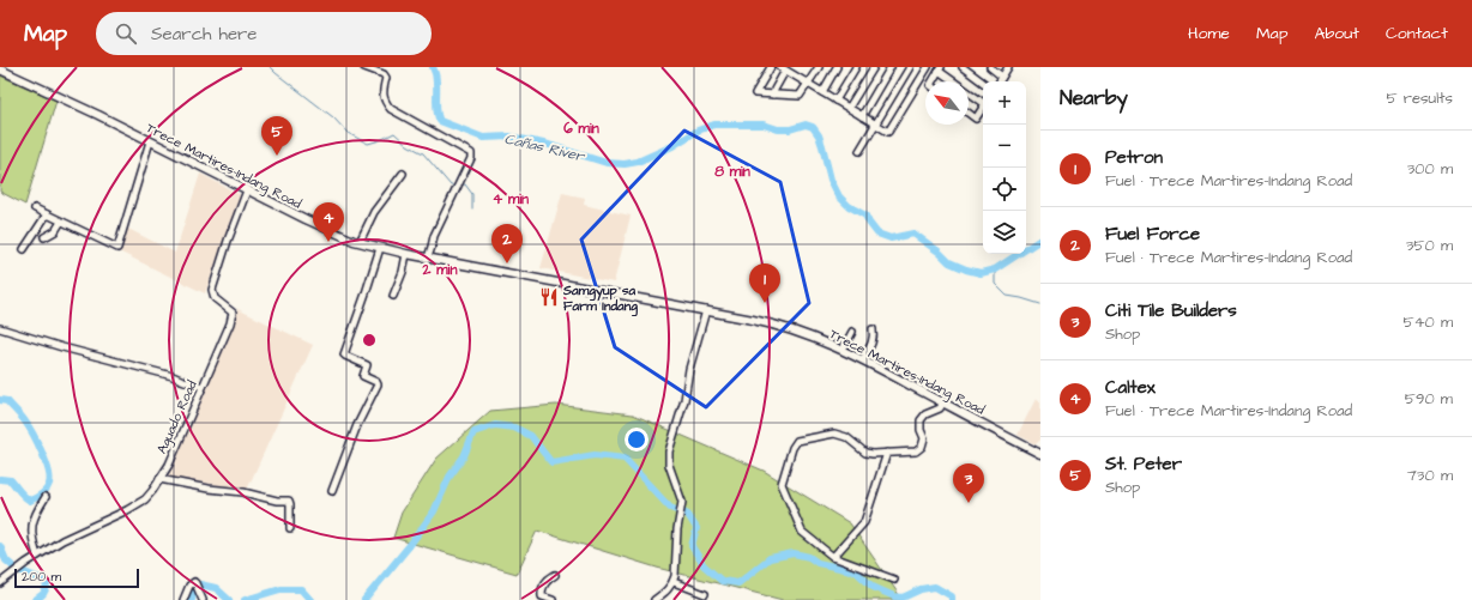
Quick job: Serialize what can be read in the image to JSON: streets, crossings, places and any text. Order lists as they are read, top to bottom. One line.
{"streets":{"main road":["Trece Martires-Indang Road"],"street":["Aguado Road"]},"crossings":[["Trece Martires-Indang Road","Aguado Road"]],"water":["Cañas River"],"places":{"restaurant":["Samgyup sa Farm Indang"]},"scale_bar":"200 m","north":"top left","page":{"header":"Map","search":"Search here","nav":["Home","Map","About","Contact"],"heading":["Nearby","5 results"],"map_buttons":["+","−"],"pins":["5","4","2","1","3"],"list":[{"mark":"1","name":"Petron","note":"Fuel · Trece Martires-Indang Road","value":"300 m"},{"mark":"2","name":"Fuel Force","note":"Fuel · Trece Martires-Indang Road","value":"350 m"},{"mark":"3","name":"Citi Tile Builders","note":"Shop","value":"540 m"},{"mark":"4","name":"Caltex","note":"Fuel · Trece Martires-Indang Road","value":"590 m"},{"mark":"5","name":"St. Peter","note":"Shop","value":"730 m"}],"scale":"200 m"},"rings":["6 min","8 min","4 min","2 min"]}
